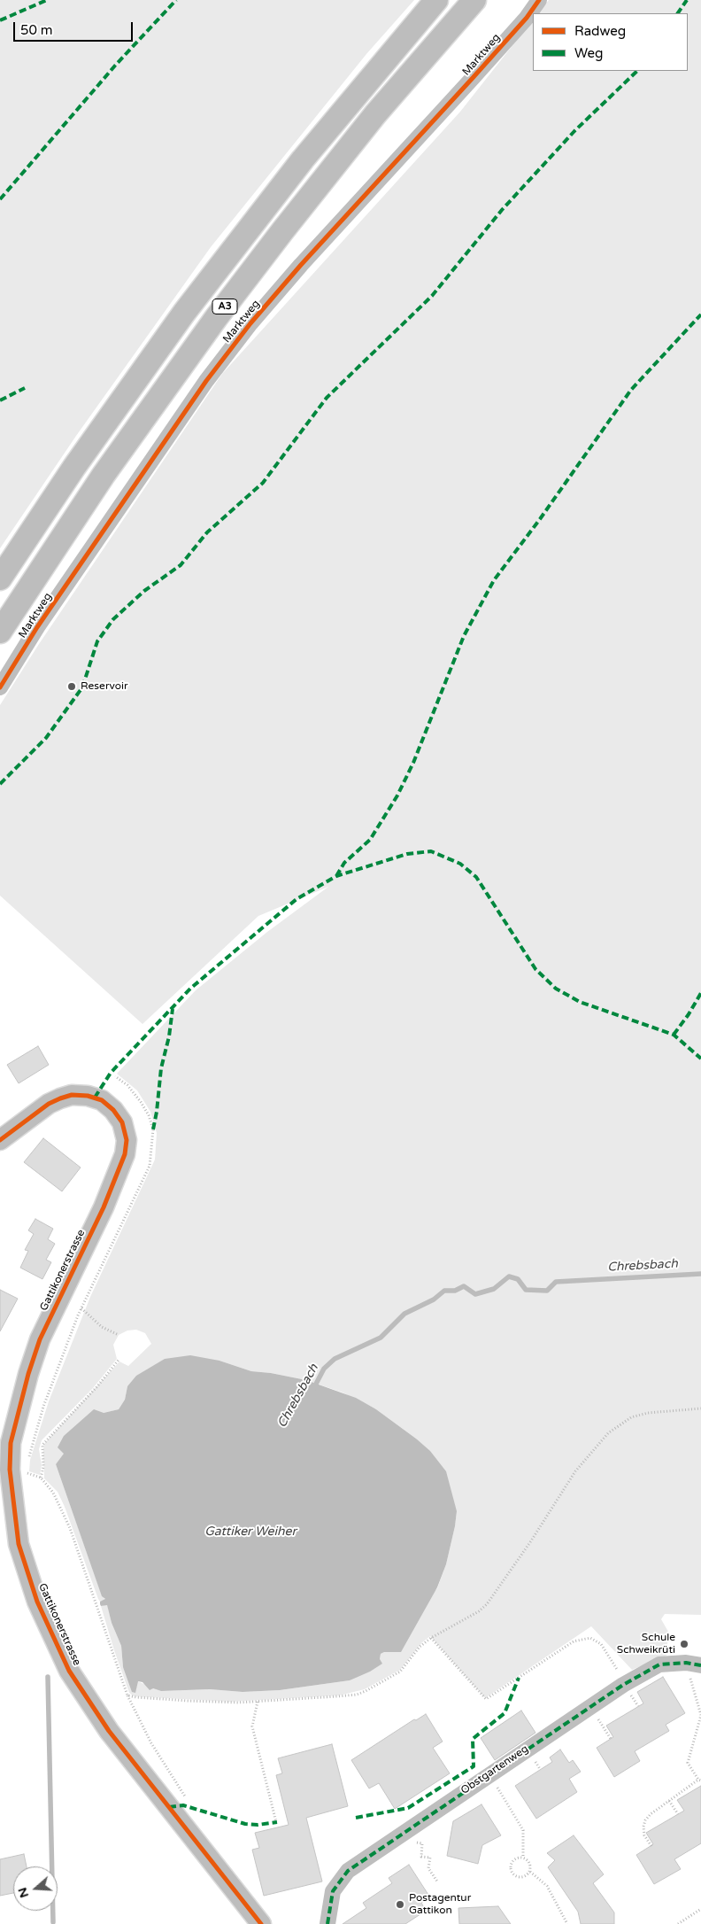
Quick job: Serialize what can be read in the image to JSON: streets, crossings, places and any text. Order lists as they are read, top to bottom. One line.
{"streets":{"highway":["A3"],"main road":["Gattikonerstrasse"],"street":["Marktweg","Obstgartenweg"]},"water":["Chrebsbach","Gattiker Weiher"],"places":["Reservoir","Schule Schweikrüti","Postagentur Gattikon"],"legend":["Radweg","Weg"],"scale_bar":"50 m","north":"left"}
